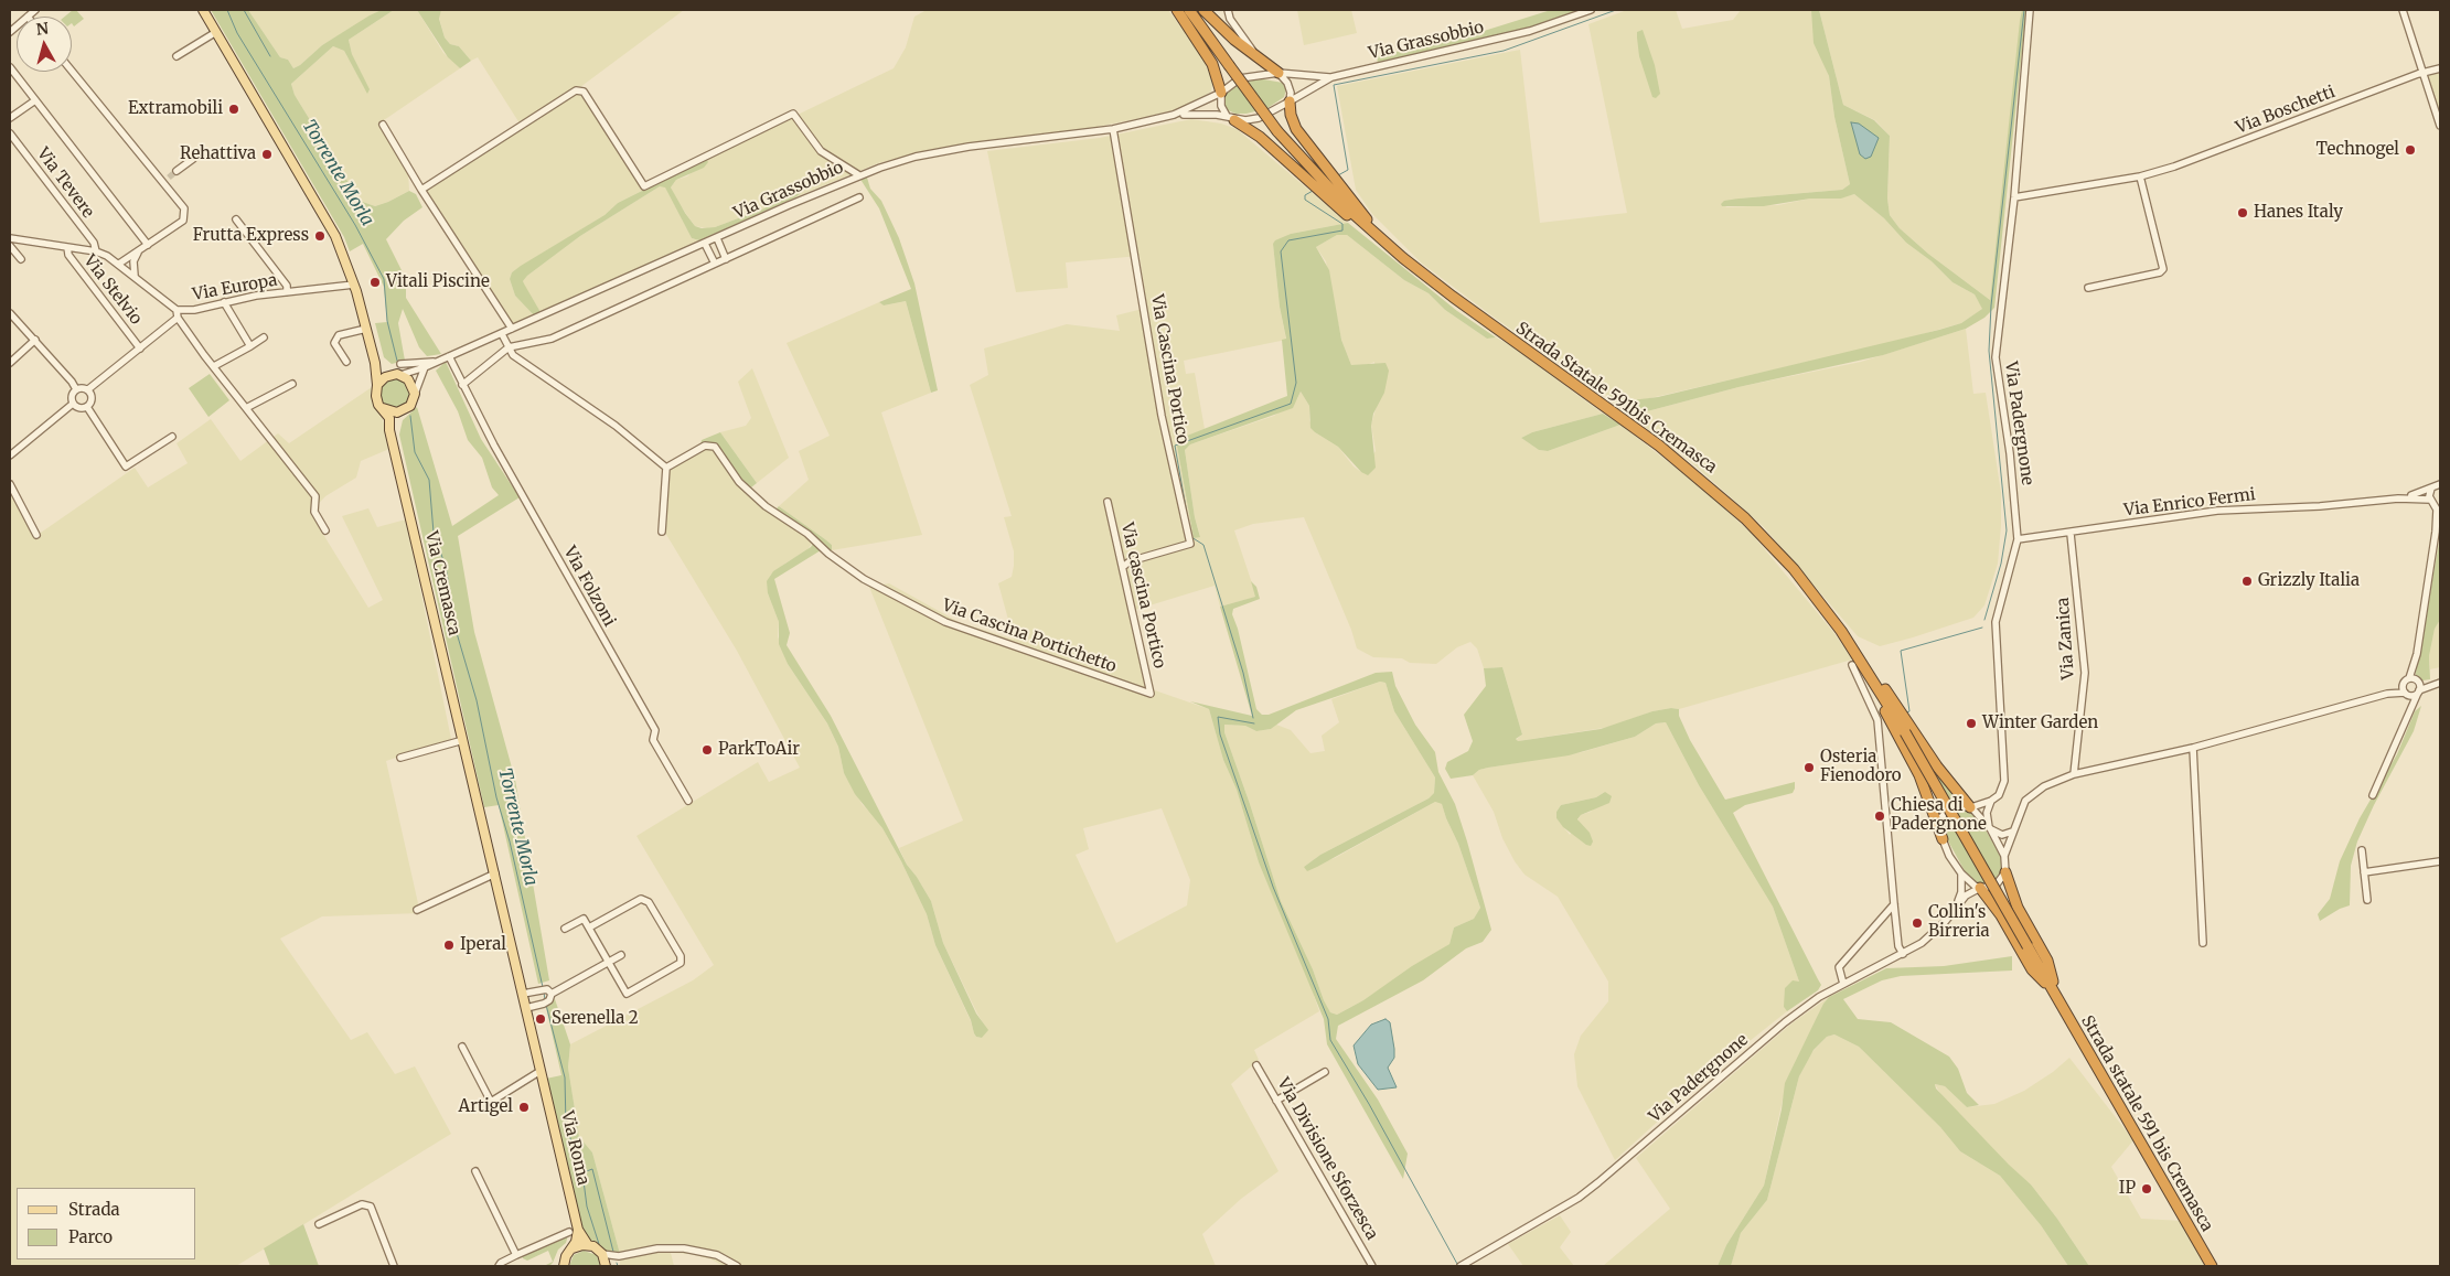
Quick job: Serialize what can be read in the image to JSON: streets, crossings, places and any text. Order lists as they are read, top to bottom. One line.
{"streets":{"highway":["Strada Statale 591bis Cremasca","Strada statale 591 bis Cremasca"],"main road":["Via Cremasca","Via Roma"],"street":["Via Grassobbio","Via Boschetti","Via Tevere","Via Europa","Via Stelvio","Via Cascina Portico","Via Padergnone","Via Enrico Fermi","Via Folzoni","Via cascina Portico","Via Cascina Portichetto","Via Zanica","Via Divisione Sforzesca"]},"crossings":[["Via Grassobbio","Via Cascina Portico"],["Via Grassobbio","Via Cremasca"],["Via Grassobbio","Via Folzoni"],["Via Boschetti","Via Padergnone"],["Via Tevere","Via Europa"],["Via Europa","Via Stelvio"],["Via Cascina Portico","Via cascina Portico"],["Strada Statale 591bis Cremasca","Strada statale 591 bis Cremasca"],["Via Padergnone","Via Enrico Fermi"],["Via Enrico Fermi","Via Zanica"],["Via Cremasca","Via Roma"],["Via cascina Portico","Via Cascina Portichetto"]],"water":["Torrente Morla"],"places":["Extramobili","Technogel","Rehattiva","Hanes Italy","Frutta Express","Vitali Piscine","Grizzly Italia","Winter Garden","ParkToAir","Osteria Fienodoro","Chiesa di Padergnone","Collin's Birreria","Iperal","Serenella 2","Artigel","IP"],"legend":["Strada","Parco"],"north":"top"}
